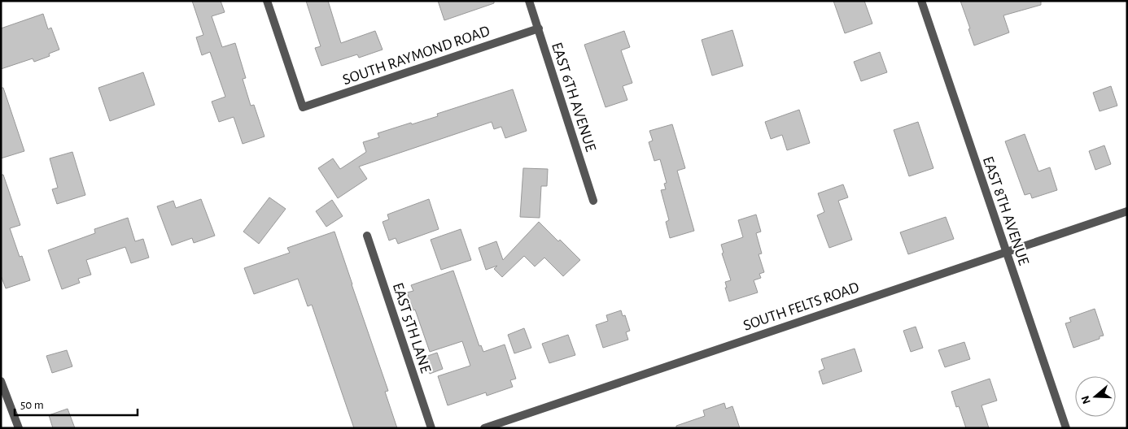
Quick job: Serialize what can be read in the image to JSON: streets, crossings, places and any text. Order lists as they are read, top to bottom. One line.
{"streets":{"street":["SOUTH RAYMOND ROAD","EAST 6TH AVENUE","EAST 8TH AVENUE","SOUTH FELTS ROAD","EAST 5TH LANE"]},"crossings":[["SOUTH RAYMOND ROAD","EAST 6TH AVENUE"],["EAST 8TH AVENUE","SOUTH FELTS ROAD"]],"scale_bar":"50 m","north":"left"}
